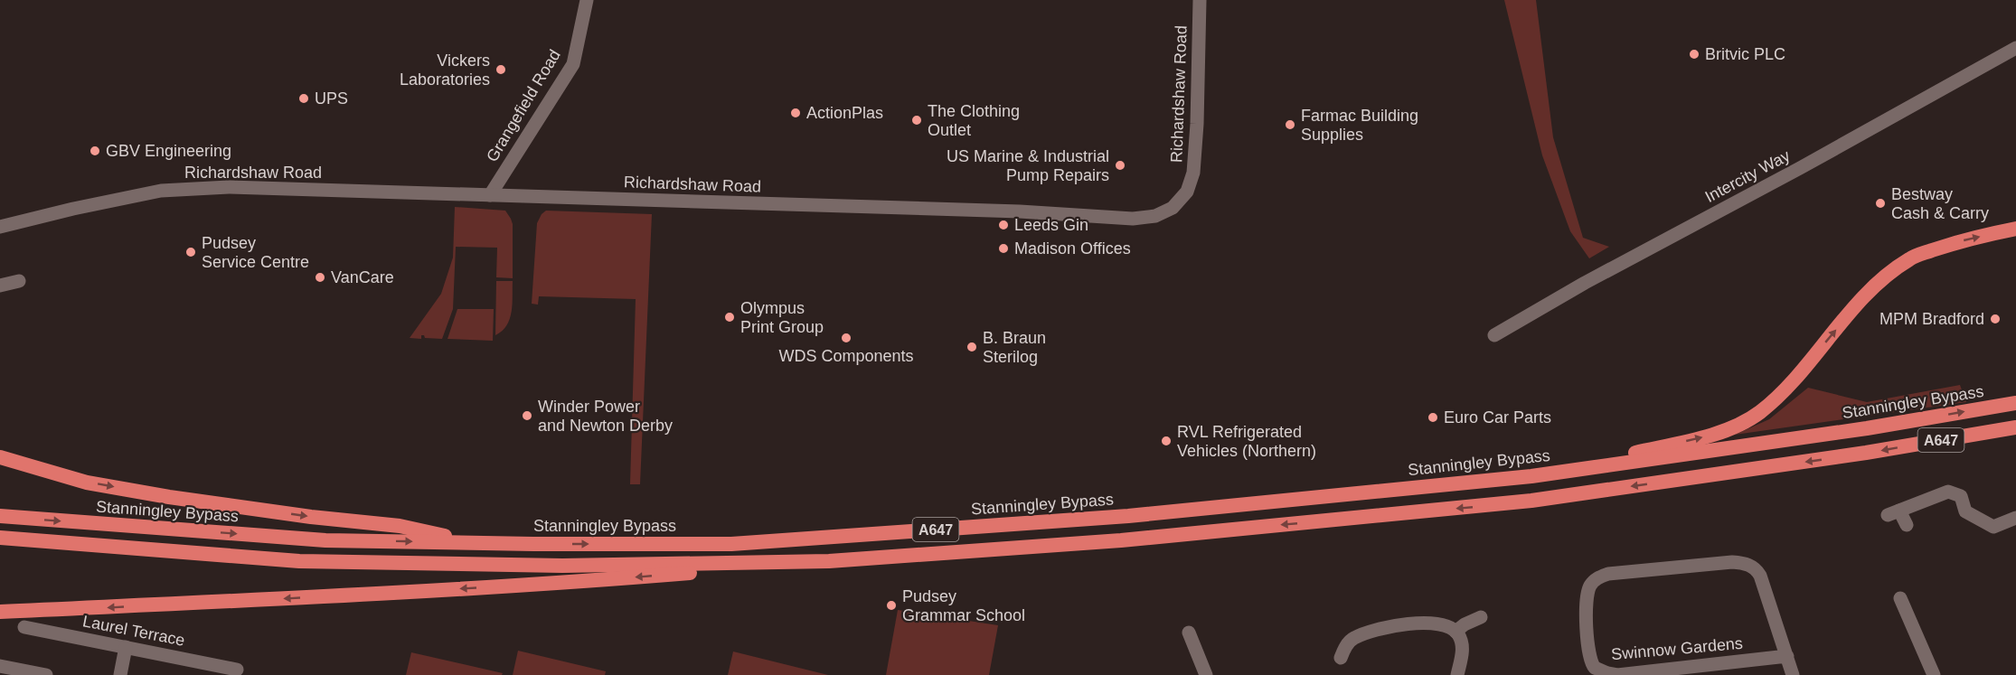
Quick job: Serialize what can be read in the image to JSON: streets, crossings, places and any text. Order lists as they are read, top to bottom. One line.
{"streets":{"highway":["Stanningley Bypass","A647"],"street":["Richardshaw Road","Grangefield Road","Intercity Way","Laurel Terrace","Swinnow Gardens"]},"crossings":[["Richardshaw Road","Grangefield Road"]],"places":["Britvic PLC","Vickers Laboratories","UPS","ActionPlas","The Clothing Outlet","Farmac Building Supplies","GBV Engineering","US Marine & Industrial Pump Repairs","Bestway Cash & Carry","Leeds Gin","Madison Offices","Pudsey Service Centre","VanCare","Olympus Print Group","MPM Bradford","WDS Components","B. Braun Sterilog","Winder Power and Newton Derby","Euro Car Parts","RVL Refrigerated Vehicles (Northern)","Pudsey Grammar School"]}
